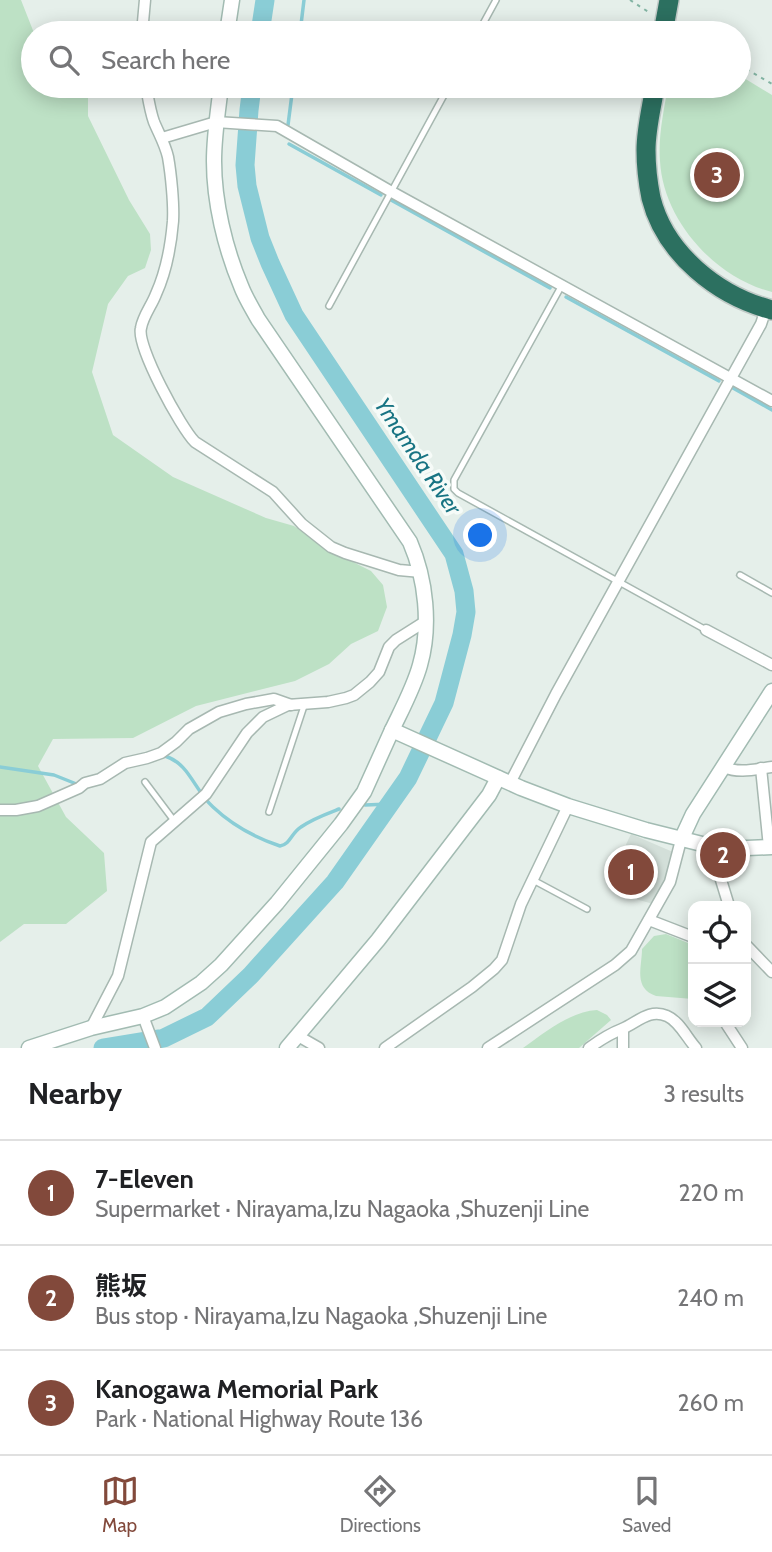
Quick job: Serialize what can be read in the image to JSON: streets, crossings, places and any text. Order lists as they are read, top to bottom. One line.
{"water":["Ymamda River"],"page":{"search":"Search here","pins":["3","2","1"],"heading":["Nearby","3 results"],"list":[{"mark":"1","name":"7-Eleven","note":"Supermarket · Nirayama,Izu Nagaoka ,Shuzenji Line","value":"220 m"},{"mark":"2","name":"熊坂","note":"Bus stop · Nirayama,Izu Nagaoka ,Shuzenji Line","value":"240 m"},{"mark":"3","name":"Kanogawa Memorial Park","note":"Park · National Highway Route 136","value":"260 m"}],"nav":["Map","Directions","Saved"]}}
